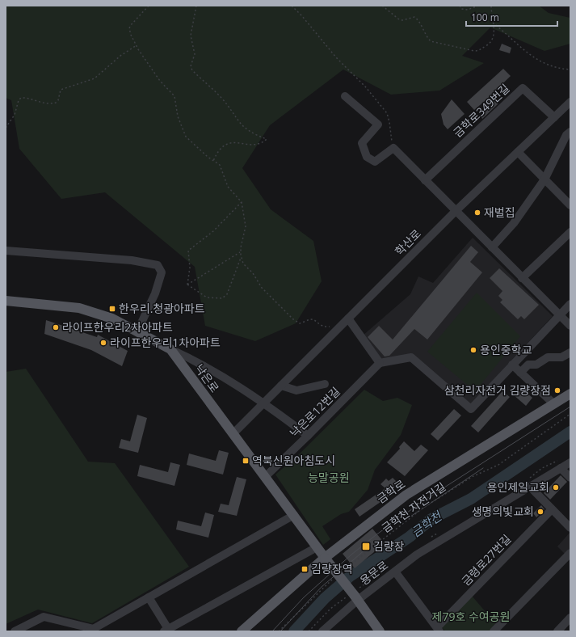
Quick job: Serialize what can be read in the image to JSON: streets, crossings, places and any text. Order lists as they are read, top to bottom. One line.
{"streets":{"main road":["낙은로","금학로"],"street":["금학로349번길","학산로","낙은로12번길","금령로27번길","용문로"],"path":["금학천 자전거길"]},"crossings":[["금학로349번길","학산로"],["학산로","낙은로"],["낙은로","낙은로12번길"],["낙은로","금학로"],["낙은로","용문로"],["금령로27번길","용문로"]],"water":["금학천"],"parks":["능말공원","제79호 수여공원"],"places":{"other":["재벌집","라이프한우리2차아파트","라이프한우리1차아파트","용인중학교","삼천리자전거 김량장점","용인제일교회","생명의빛교회"],"transit":["한우리.청광아파트","역북신원아침도시","김량장","김량장역"]},"scale_bar":"100 m"}
